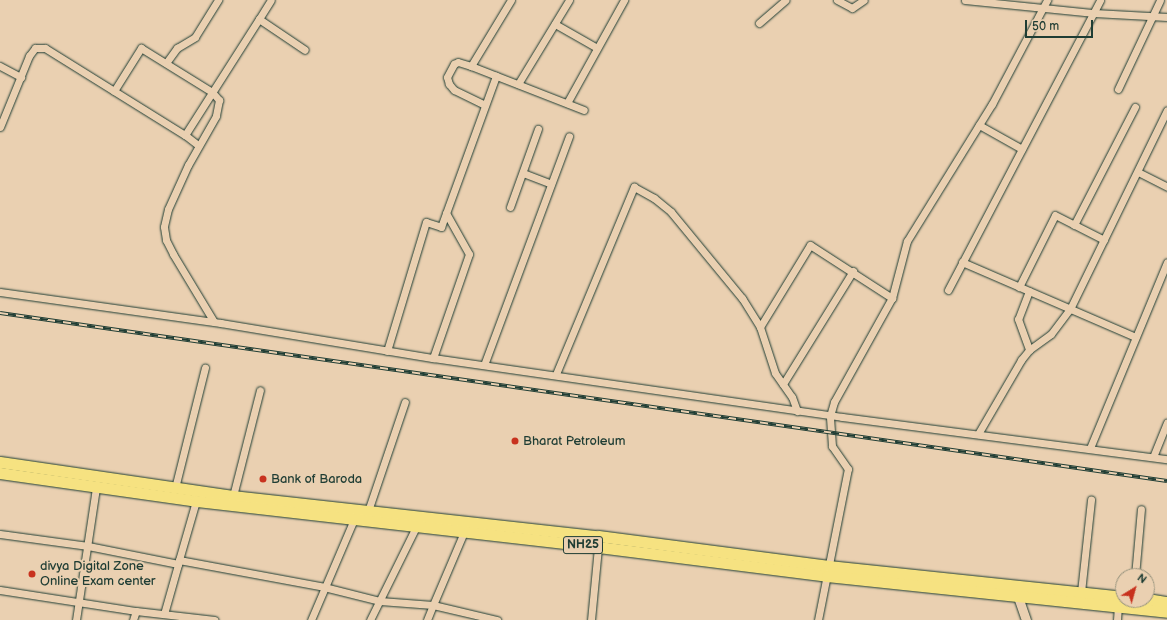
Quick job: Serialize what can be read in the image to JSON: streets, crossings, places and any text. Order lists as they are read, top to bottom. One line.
{"streets":{"main road":["NH25"]},"places":["Bharat Petroleum","Bank of Baroda","divya Digital Zone Online Exam center"],"scale_bar":"50 m","north":"top right"}
